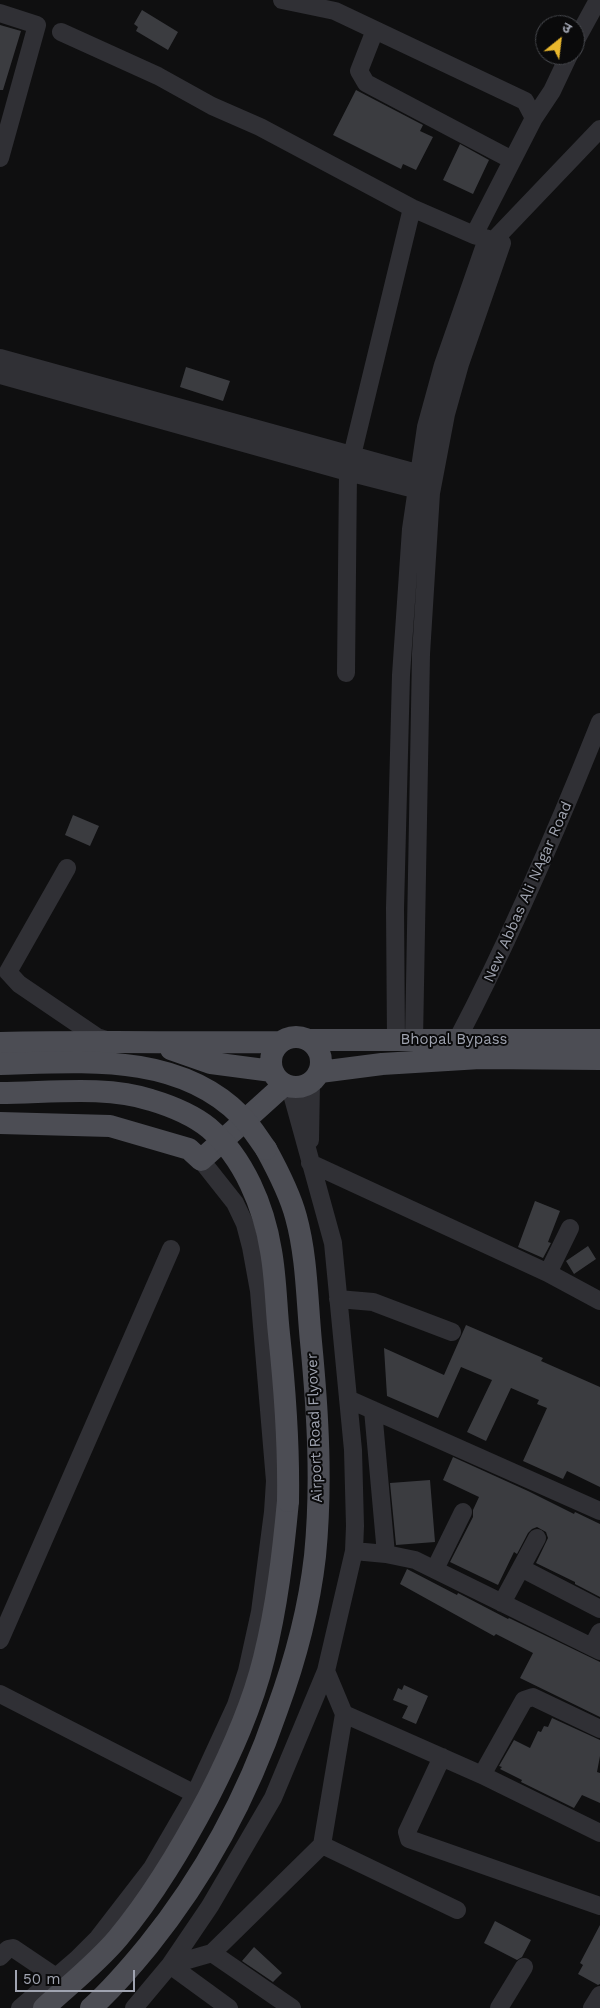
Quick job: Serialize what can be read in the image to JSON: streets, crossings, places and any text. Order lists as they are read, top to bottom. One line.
{"streets":{"main road":["Bhopal Bypass","Airport Road Flyover"],"street":["New Abbas Ali NAgar Road"]},"crossings":[["New Abbas Ali NAgar Road","Bhopal Bypass"]],"scale_bar":"50 m","north":"top right"}
